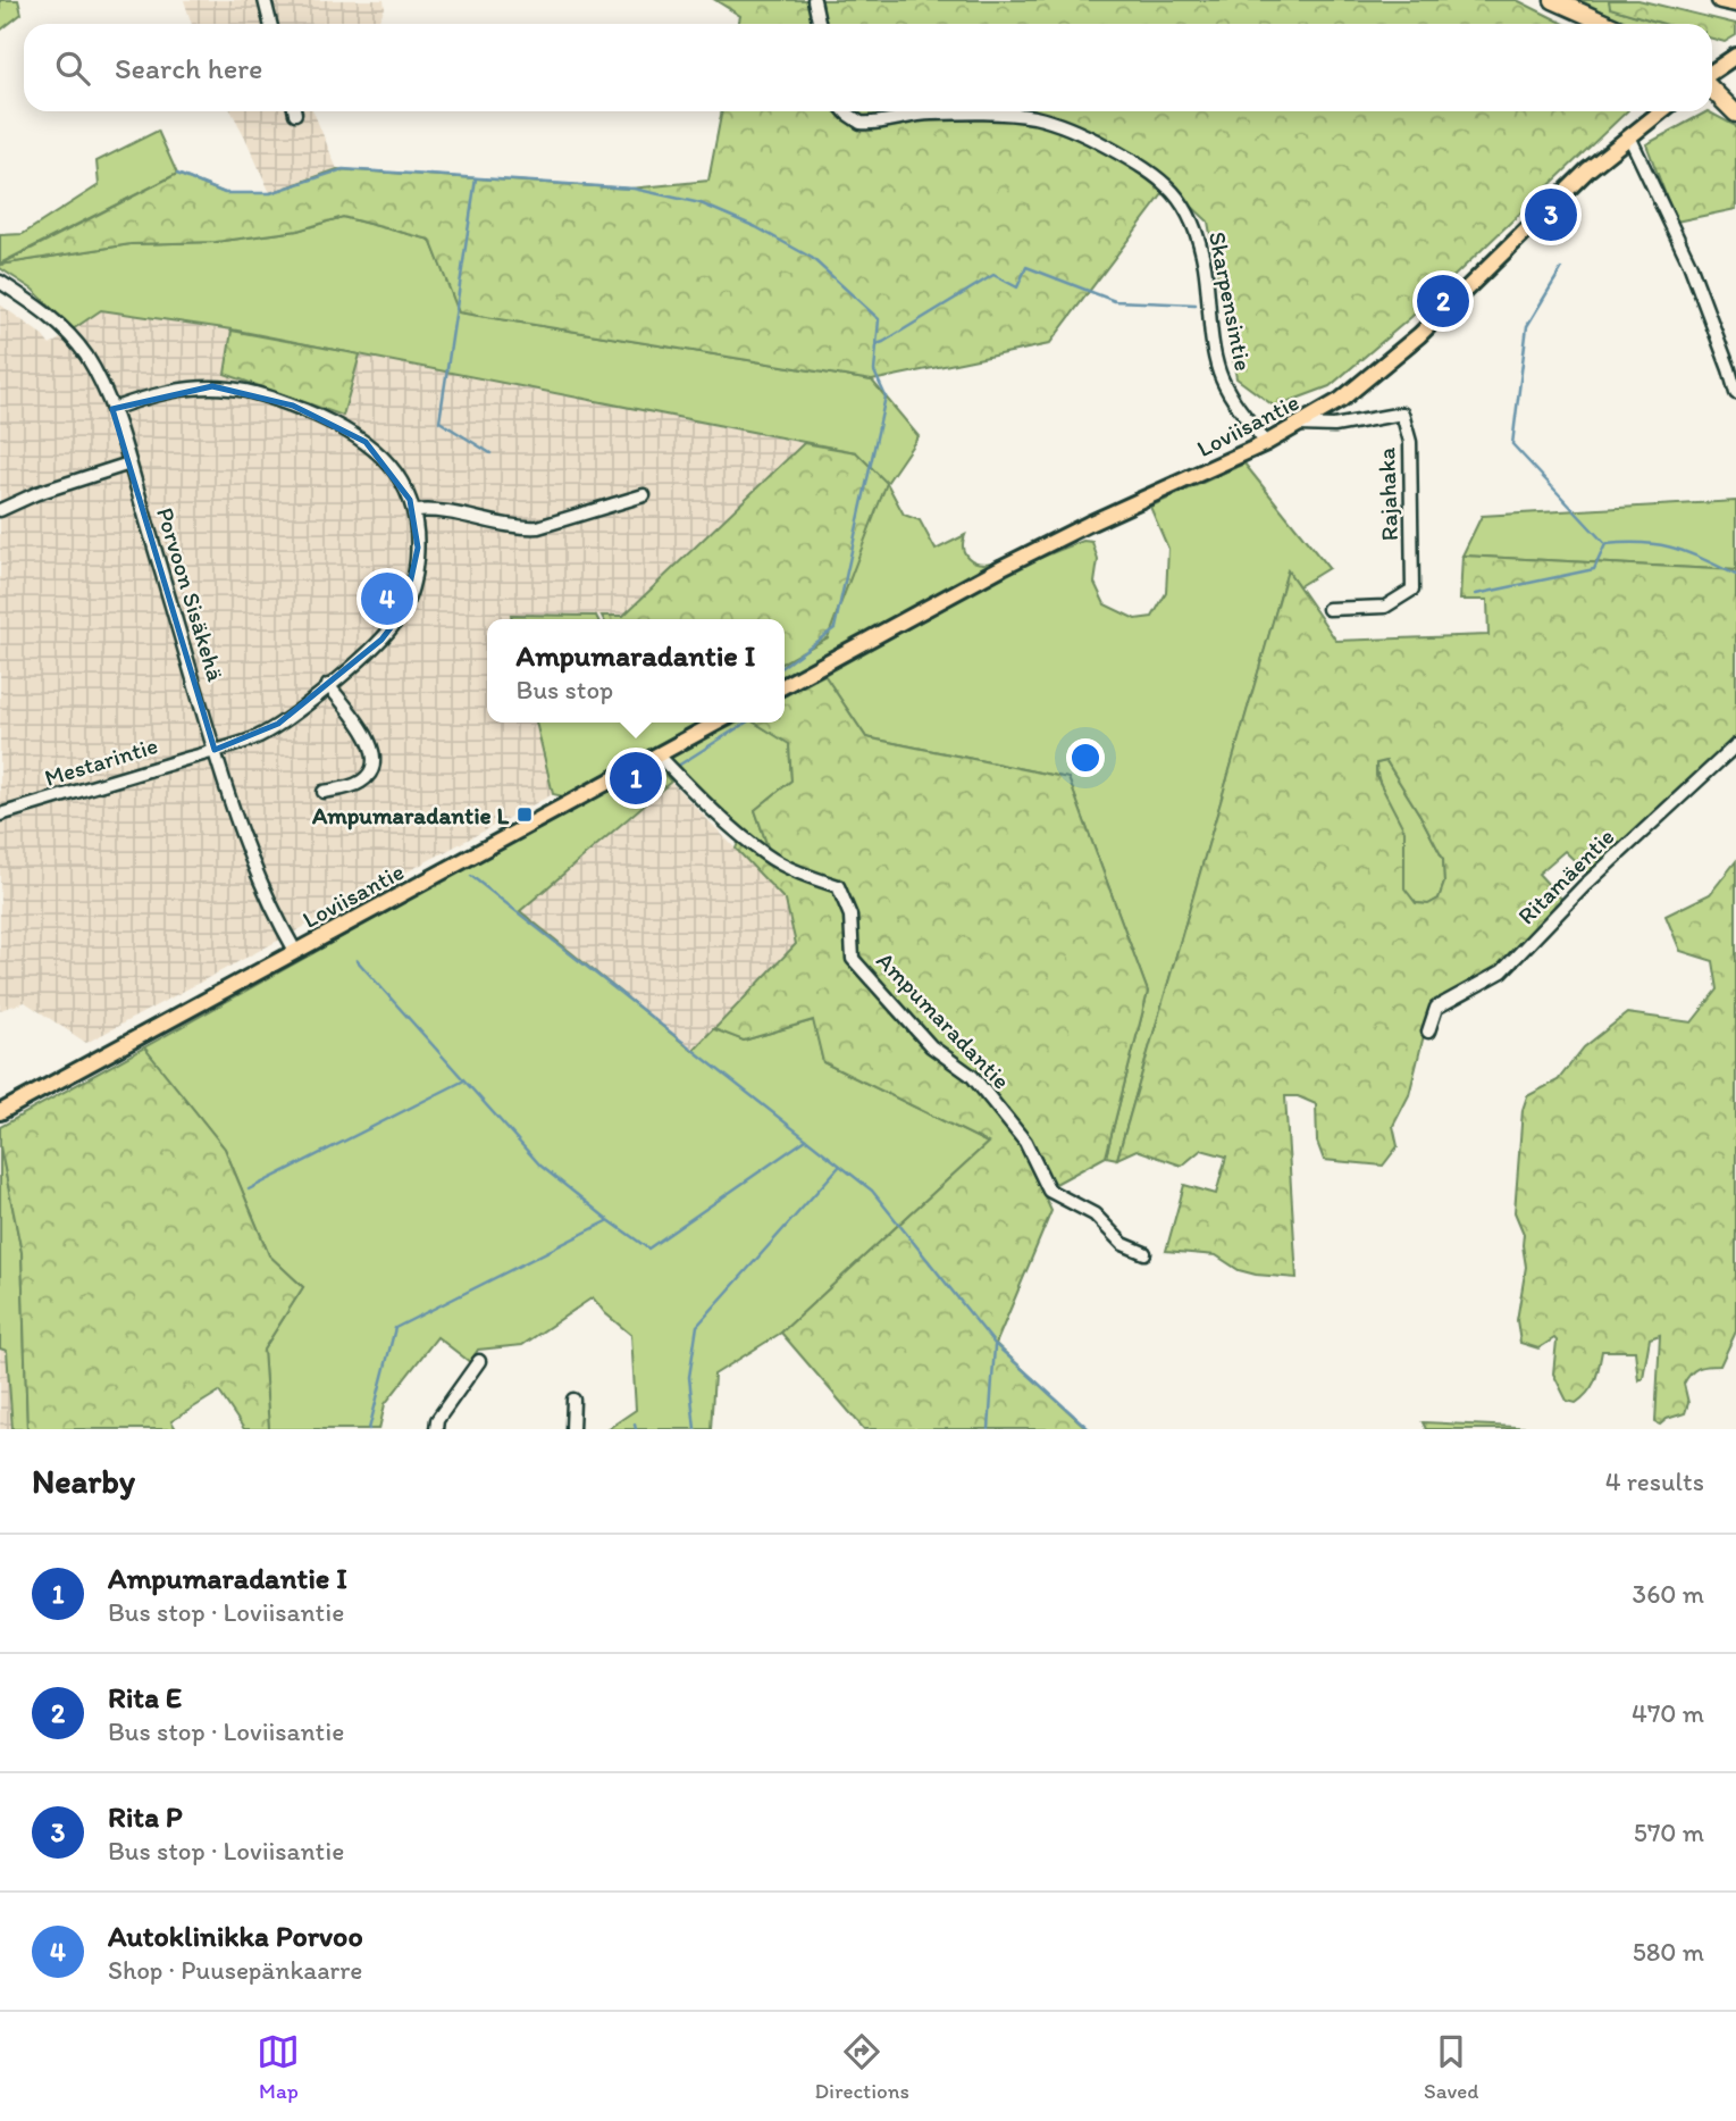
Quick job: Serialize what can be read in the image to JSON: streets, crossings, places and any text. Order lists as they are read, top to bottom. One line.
{"streets":{"main road":["Loviisantie"],"street":["Skarpensintie","Rajahaka","Porvoon Sisäkehä","Mestarintie","Ritamäentie","Ampumaradantie"]},"crossings":[["Skarpensintie","Loviisantie"],["Loviisantie","Rajahaka"],["Loviisantie","Porvoon Sisäkehä"],["Loviisantie","Ampumaradantie"],["Porvoon Sisäkehä","Mestarintie"]],"places":{"transit":["Ampumaradantie L"]},"page":{"search":"Search here","pins":["3","2","4","1"],"popup":["Ampumaradantie I","Bus stop"],"heading":["Nearby","4 results"],"list":[{"mark":"1","name":"Ampumaradantie I","note":"Bus stop · Loviisantie","value":"360 m"},{"mark":"2","name":"Rita E","note":"Bus stop · Loviisantie","value":"470 m"},{"mark":"3","name":"Rita P","note":"Bus stop · Loviisantie","value":"570 m"},{"mark":"4","name":"Autoklinikka Porvoo","note":"Shop · Puusepänkaarre","value":"580 m"}],"nav":["Map","Directions","Saved"]}}
